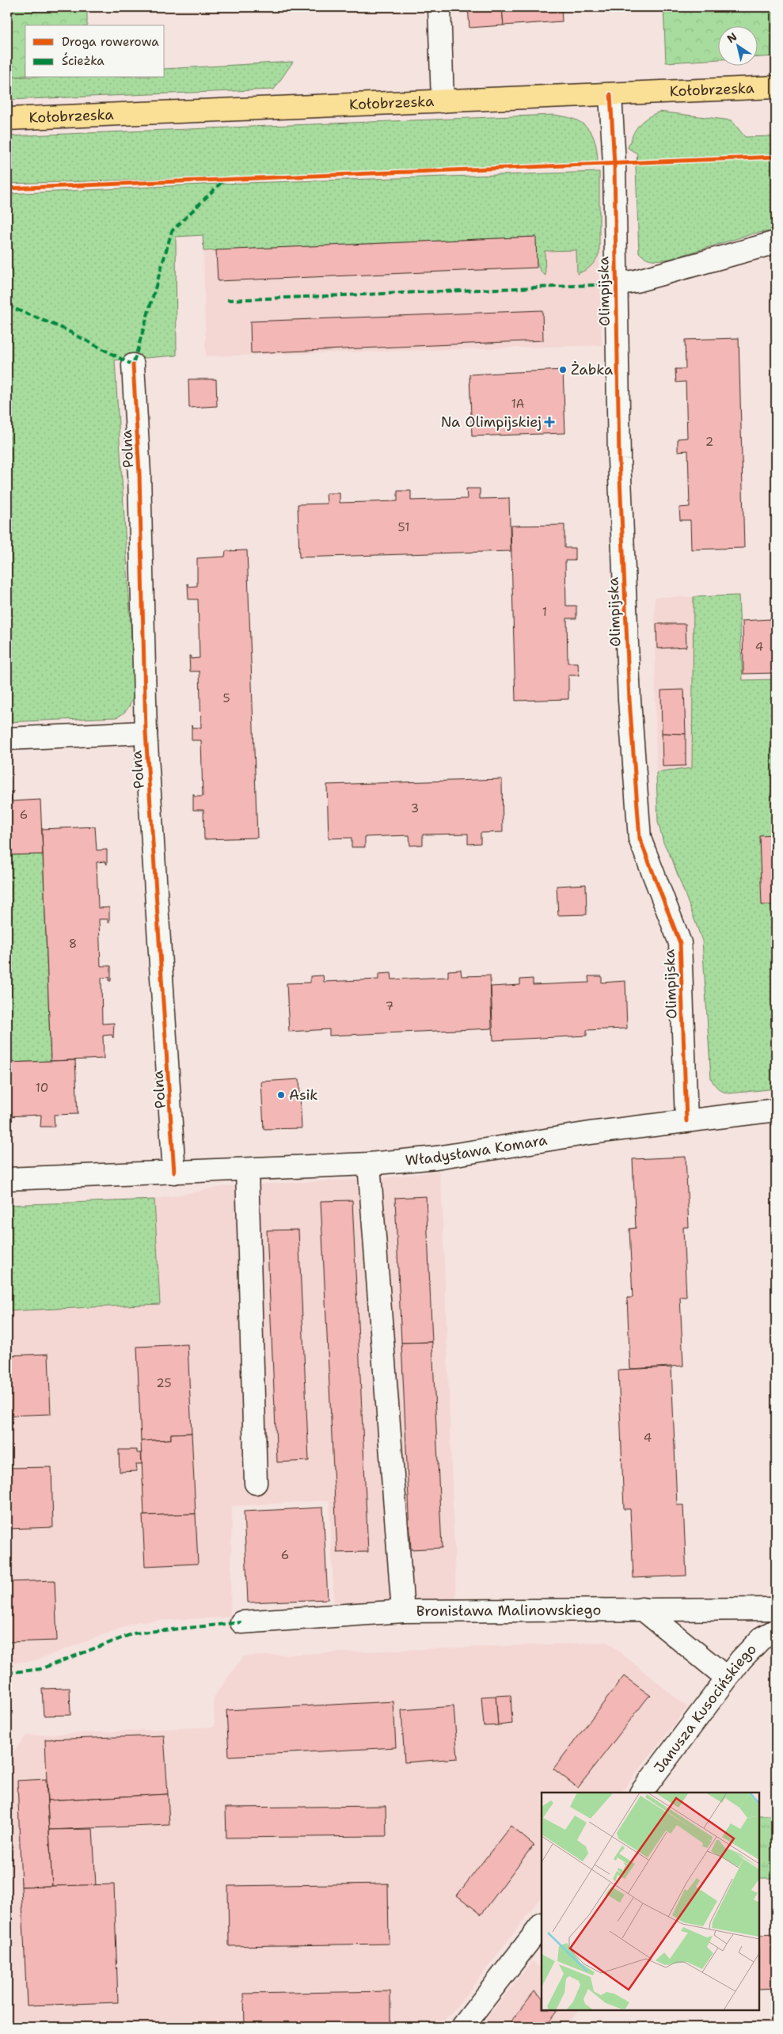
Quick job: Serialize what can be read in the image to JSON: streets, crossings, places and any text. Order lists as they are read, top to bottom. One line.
{"streets":{"main road":["Kołobrzeska"],"street":["Olimpijska","Polna","Władysława Komara","Bronisława Malinowskiego","Janusza Kusocińskiego"]},"crossings":[["Kołobrzeska","Olimpijska"],["Olimpijska","Władysława Komara"],["Polna","Władysława Komara"]],"places":{"other":["Żabka","Asik"],"health":["Na Olimpijskiej"]},"house_numbers":["1A","2","51","1","4","5","3","6","8","7","10","25","4","6"],"legend":["Droga rowerowa","Ścieżka"],"north":"top left"}
